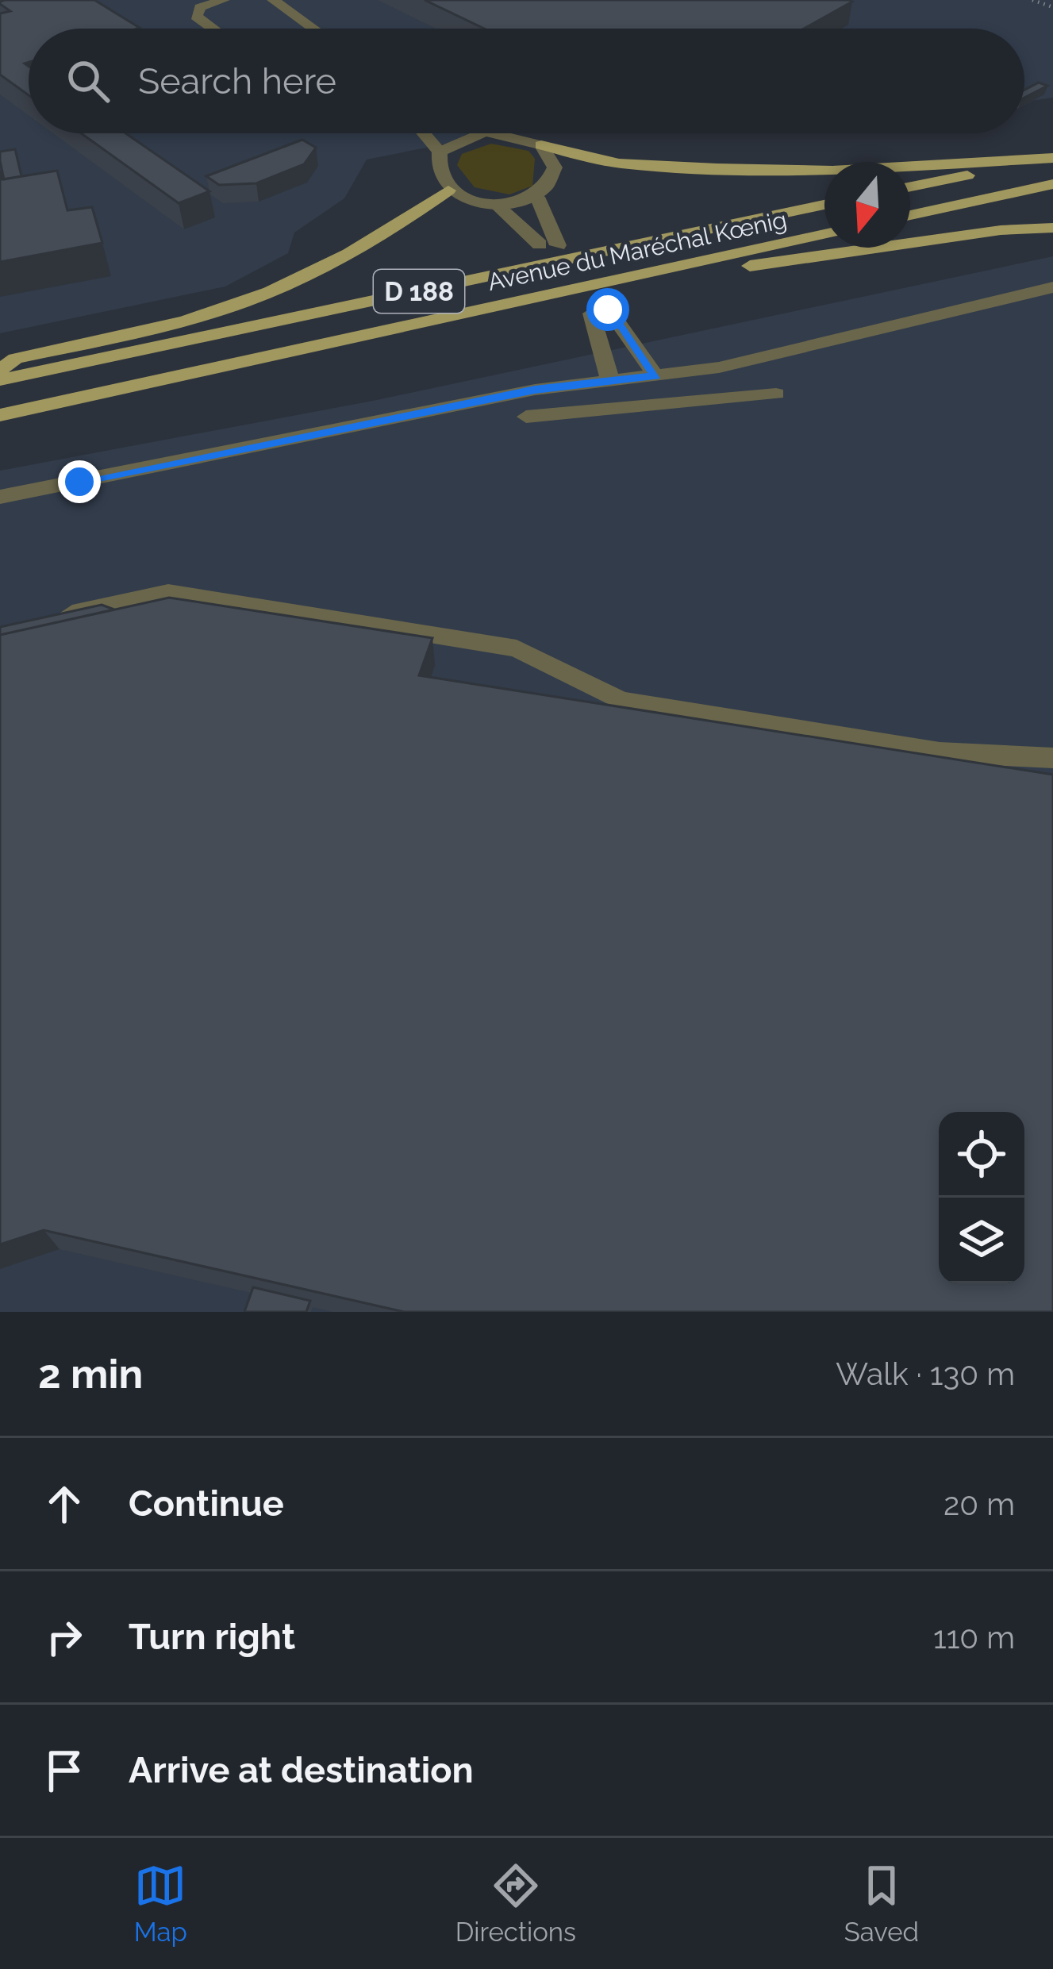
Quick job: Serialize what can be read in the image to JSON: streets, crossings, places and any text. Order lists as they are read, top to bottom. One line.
{"streets":{"main road":["Avenue du Maréchal Kœnig","D 188"]},"north":"bottom","page":{"search":"Search here","heading":["2 min","Walk · 130 m"],"list":[["Continue","20 m"],["Turn right","110 m"],"Arrive at destination"],"nav":["Map","Directions","Saved"]}}
